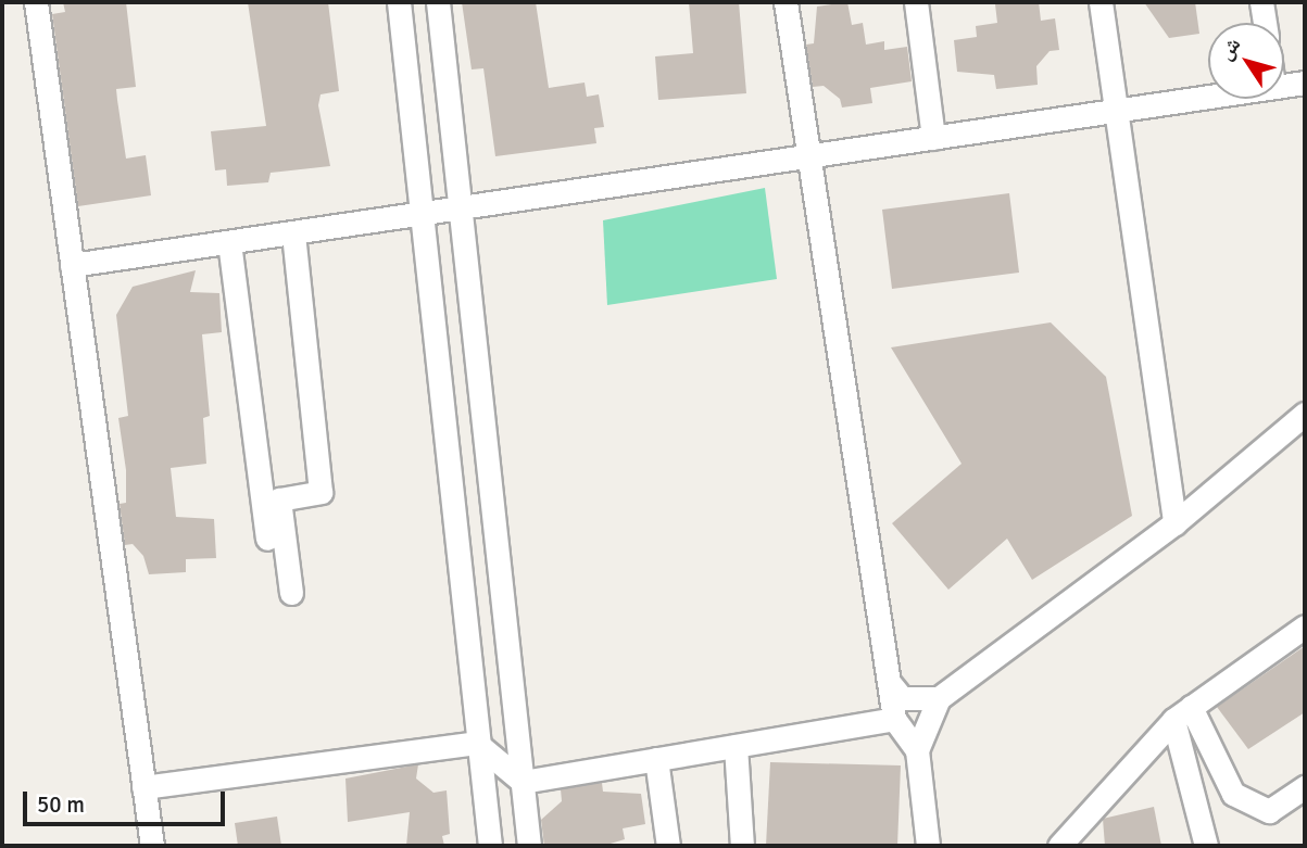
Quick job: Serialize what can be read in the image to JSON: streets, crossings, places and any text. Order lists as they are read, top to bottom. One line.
{"scale_bar":"50 m","north":"top left"}
